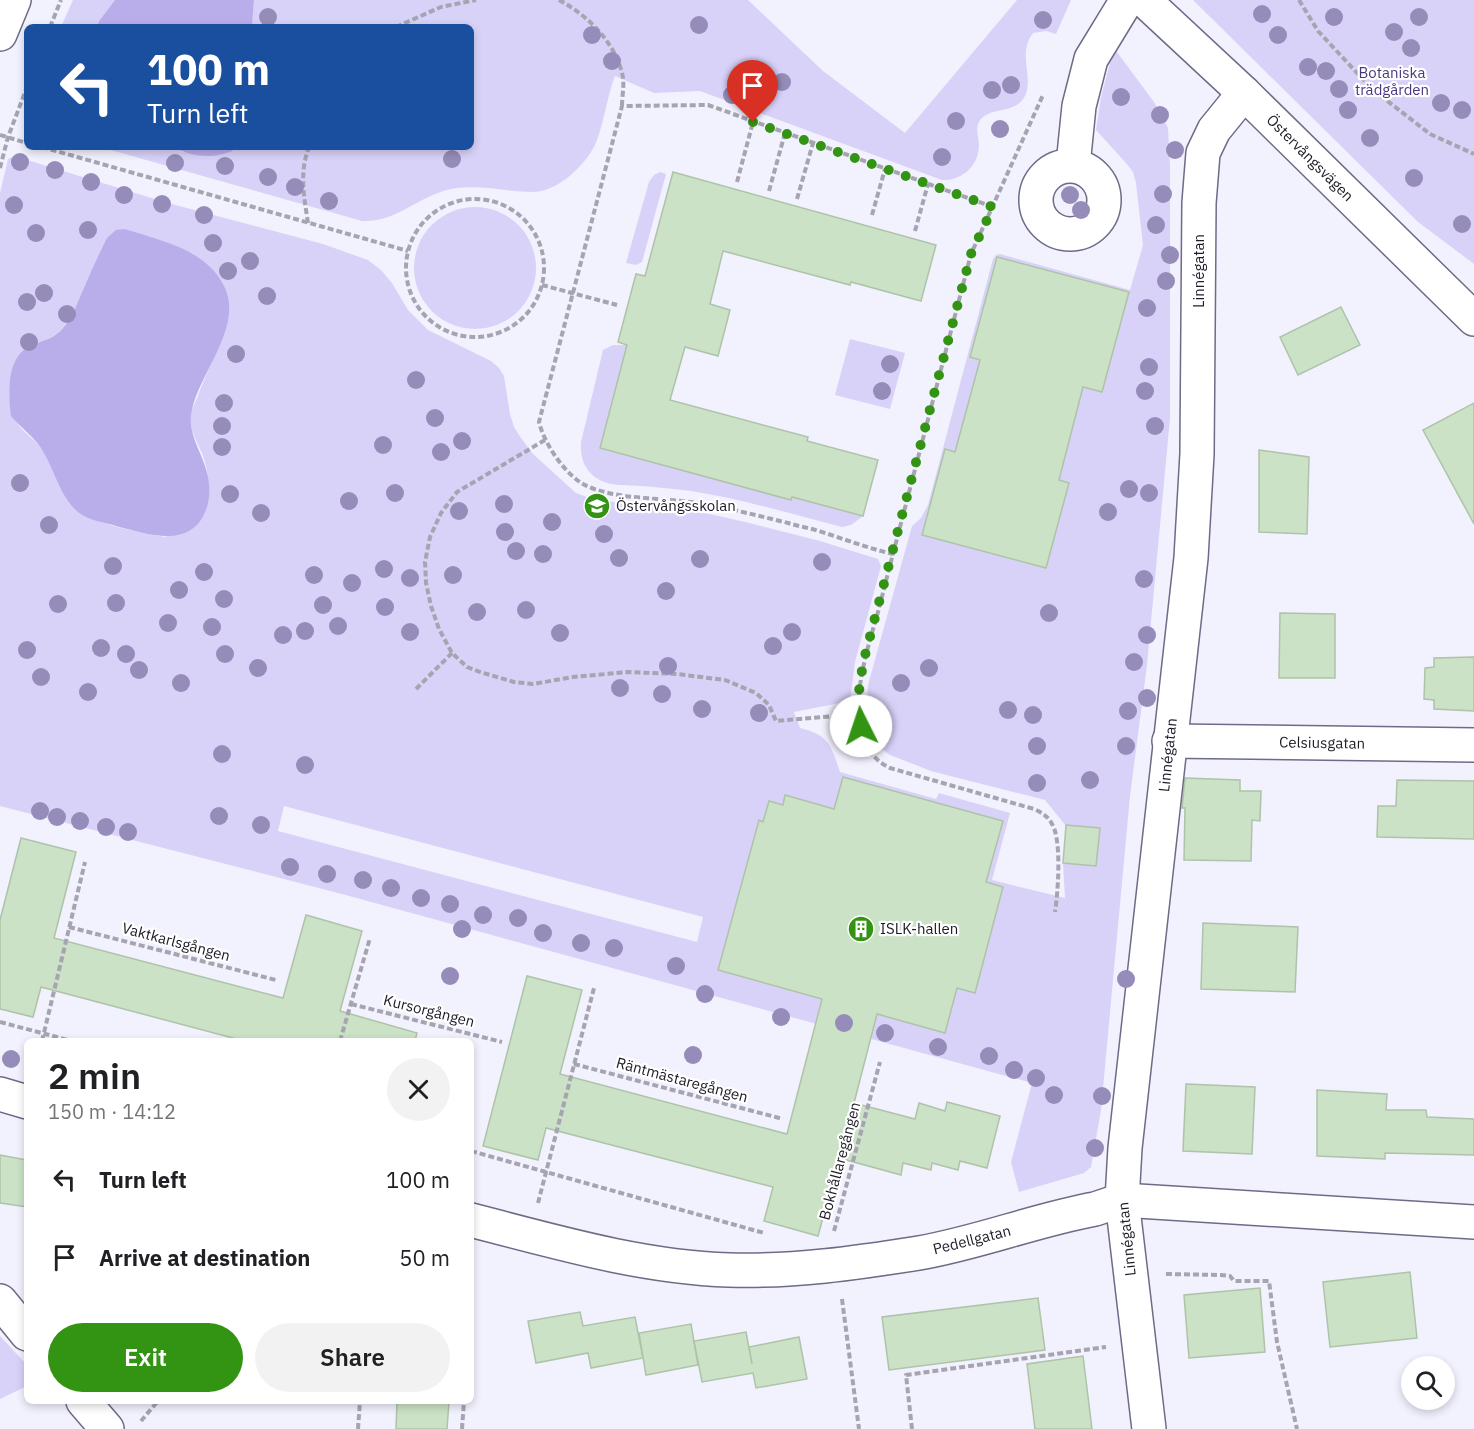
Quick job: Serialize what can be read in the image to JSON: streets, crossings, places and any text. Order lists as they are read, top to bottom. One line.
{"streets":{"street":["Östervångsvägen","Linnégatan","Celsiusgatan","Pedellgatan"],"path":["Vaktkarlsgången","Kursorgången","Räntmästaregången","Bokhållaregången"]},"crossings":[["Östervångsvägen","Linnégatan"],["Linnégatan","Celsiusgatan"],["Linnégatan","Pedellgatan"],["Bokhållaregången","Pedellgatan"]],"parks":["Botaniska trädgården"],"places":{"school or university":["Östervångsskolan"],"building":["ISLK-hallen"]},"page":{"turn":["100 m","Turn left"],"heading":["2 min","150 m · 14:12"],"list":[{"name":"Turn left","value":"100 m"},{"name":"Arrive at destination","value":"50 m"}],"buttons":["Exit","Share"]}}
